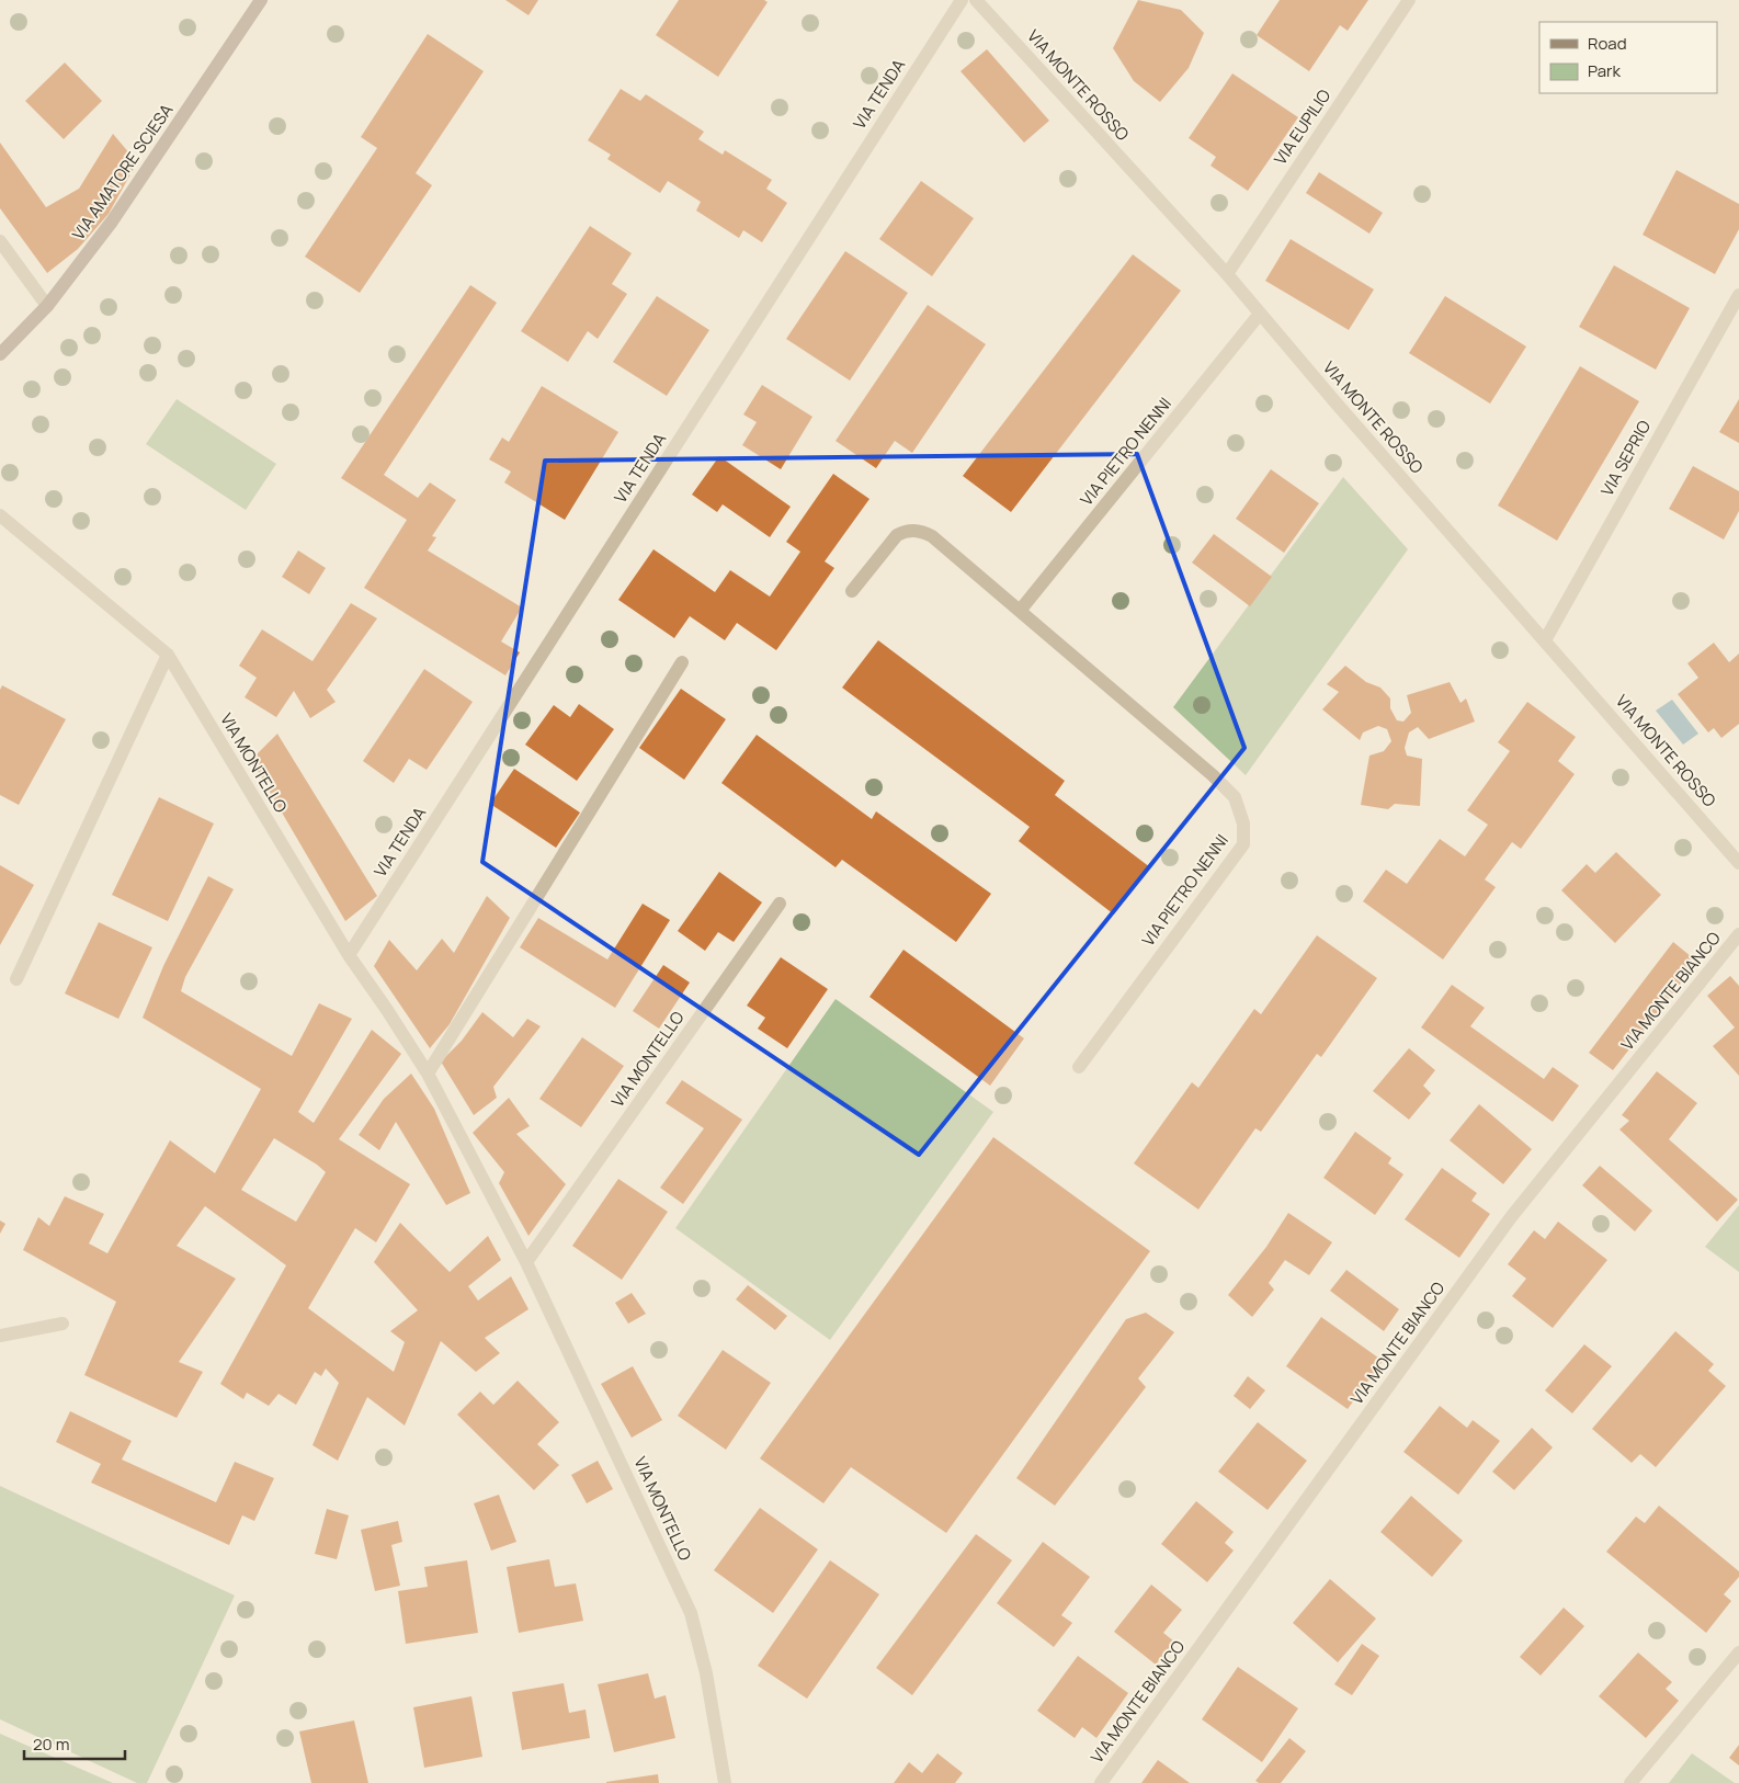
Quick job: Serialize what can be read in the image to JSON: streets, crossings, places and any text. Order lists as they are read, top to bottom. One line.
{"streets":{"street":["VIA MONTE ROSSO","VIA TENDA","VIA EUPILIO","VIA AMATORE SCIESA","VIA PIETRO NENNI","VIA SEPRIO","VIA MONTELLO","VIA MONTE BIANCO"]},"crossings":[["VIA MONTE ROSSO","VIA EUPILIO"],["VIA MONTE ROSSO","VIA PIETRO NENNI"],["VIA MONTE ROSSO","VIA SEPRIO"],["VIA TENDA","VIA MONTELLO"]],"legend":["Road","Park"],"scale_bar":"20 m"}
